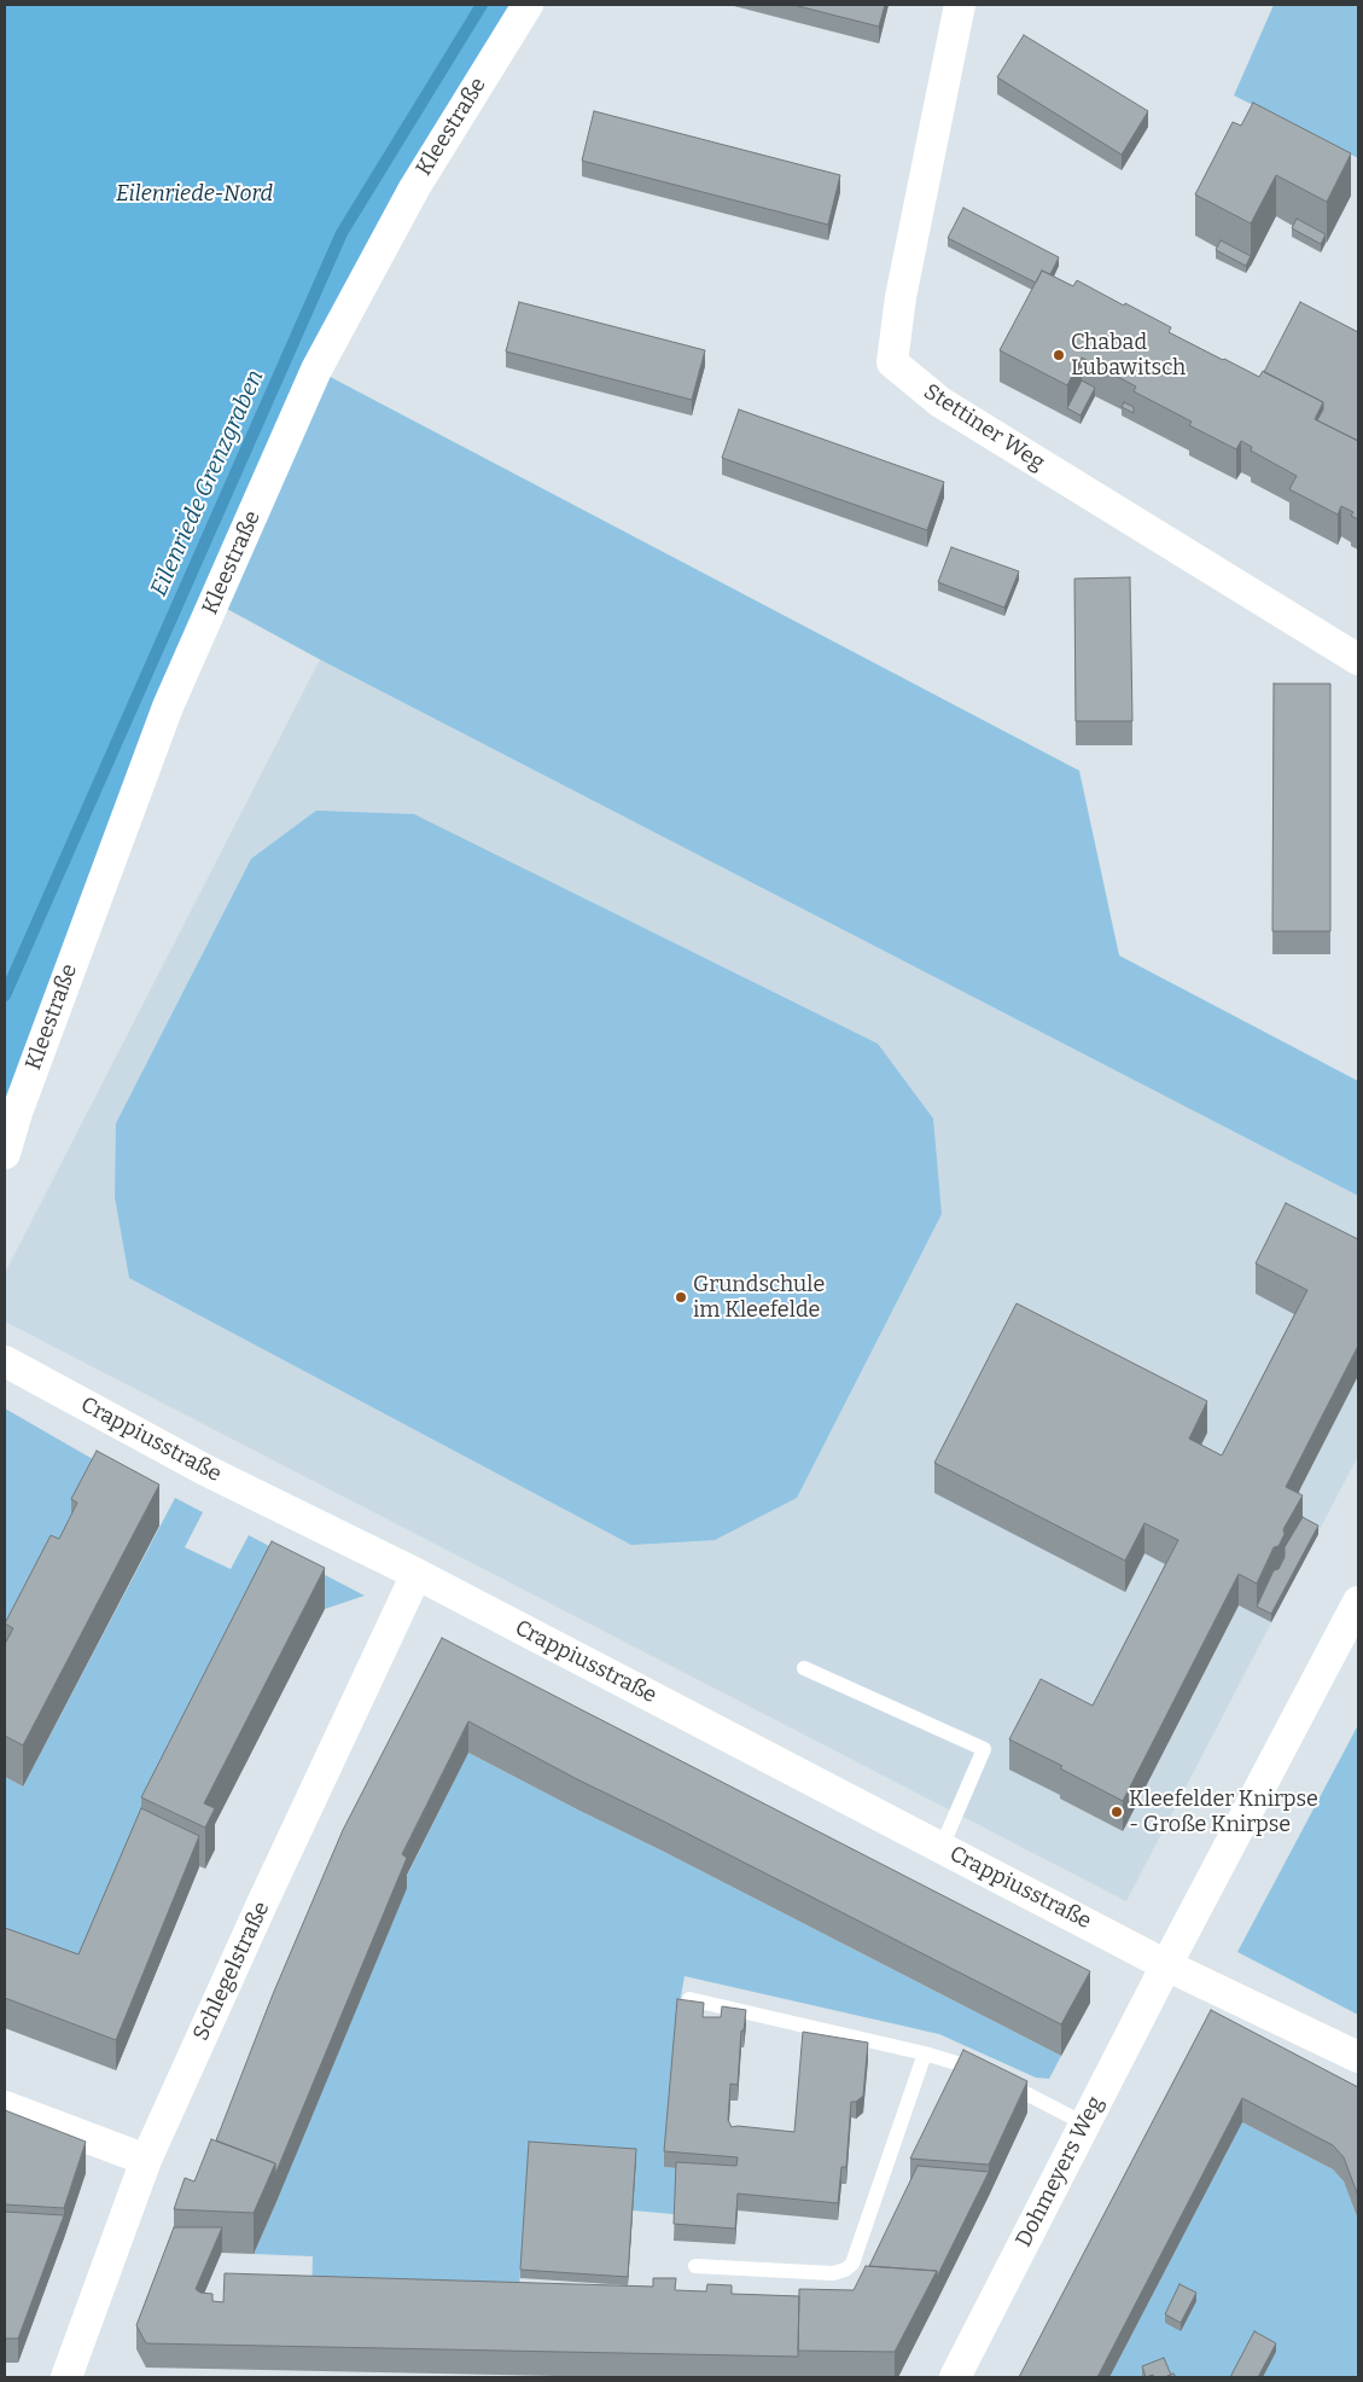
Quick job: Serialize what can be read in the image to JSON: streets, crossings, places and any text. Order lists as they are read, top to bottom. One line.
{"streets":{"street":["Kleestraße","Stettiner Weg","Crappiusstraße","Schlegelstraße","Dohmeyers Weg"]},"crossings":[["Crappiusstraße","Schlegelstraße"],["Crappiusstraße","Dohmeyers Weg"]],"water":["Eilenriede Grenzgraben"],"parks":["Eilenriede-Nord"],"places":["Chabad Lubawitsch","Grundschule im Kleefelde","Kleefelder Knirpse - Große Knirpse"]}
